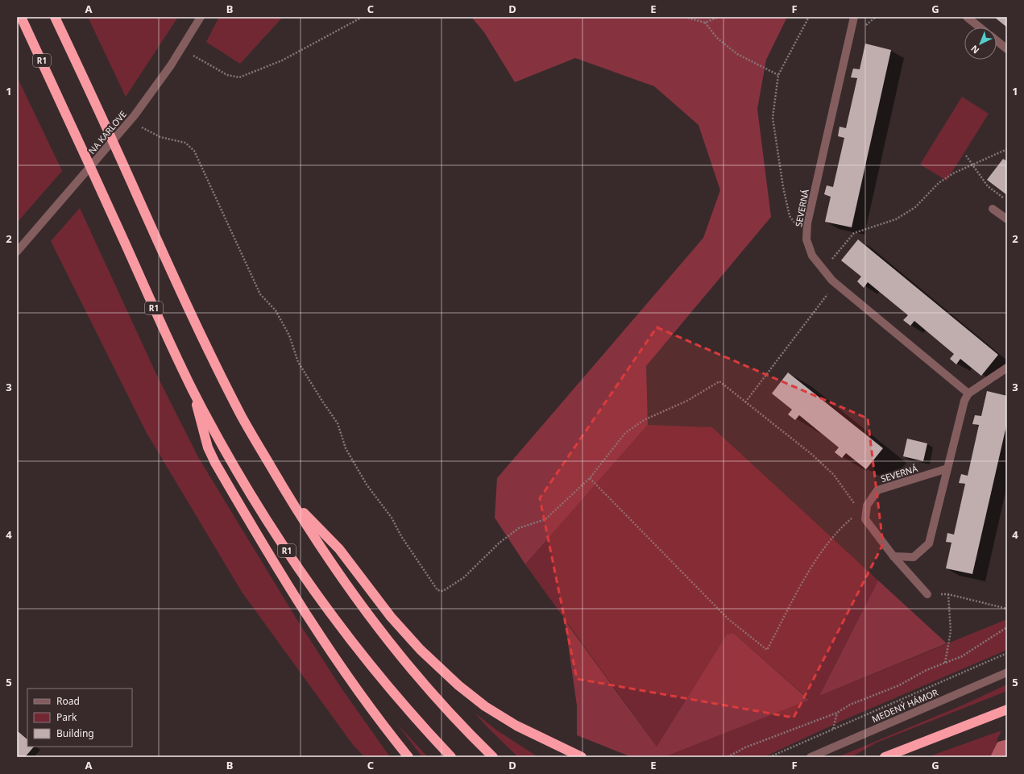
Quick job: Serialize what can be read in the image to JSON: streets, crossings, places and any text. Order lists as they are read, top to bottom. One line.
{"streets":{"highway":["R1"],"street":["NA KARLOVE","SEVERNÁ","MEDENÝ HÁMOR"]},"legend":["Road","Park","Building"],"north":"bottom left","grid":{"columns":["A","B","C","D","E","F","G"],"rows":["1","2","3","4","5"]}}
